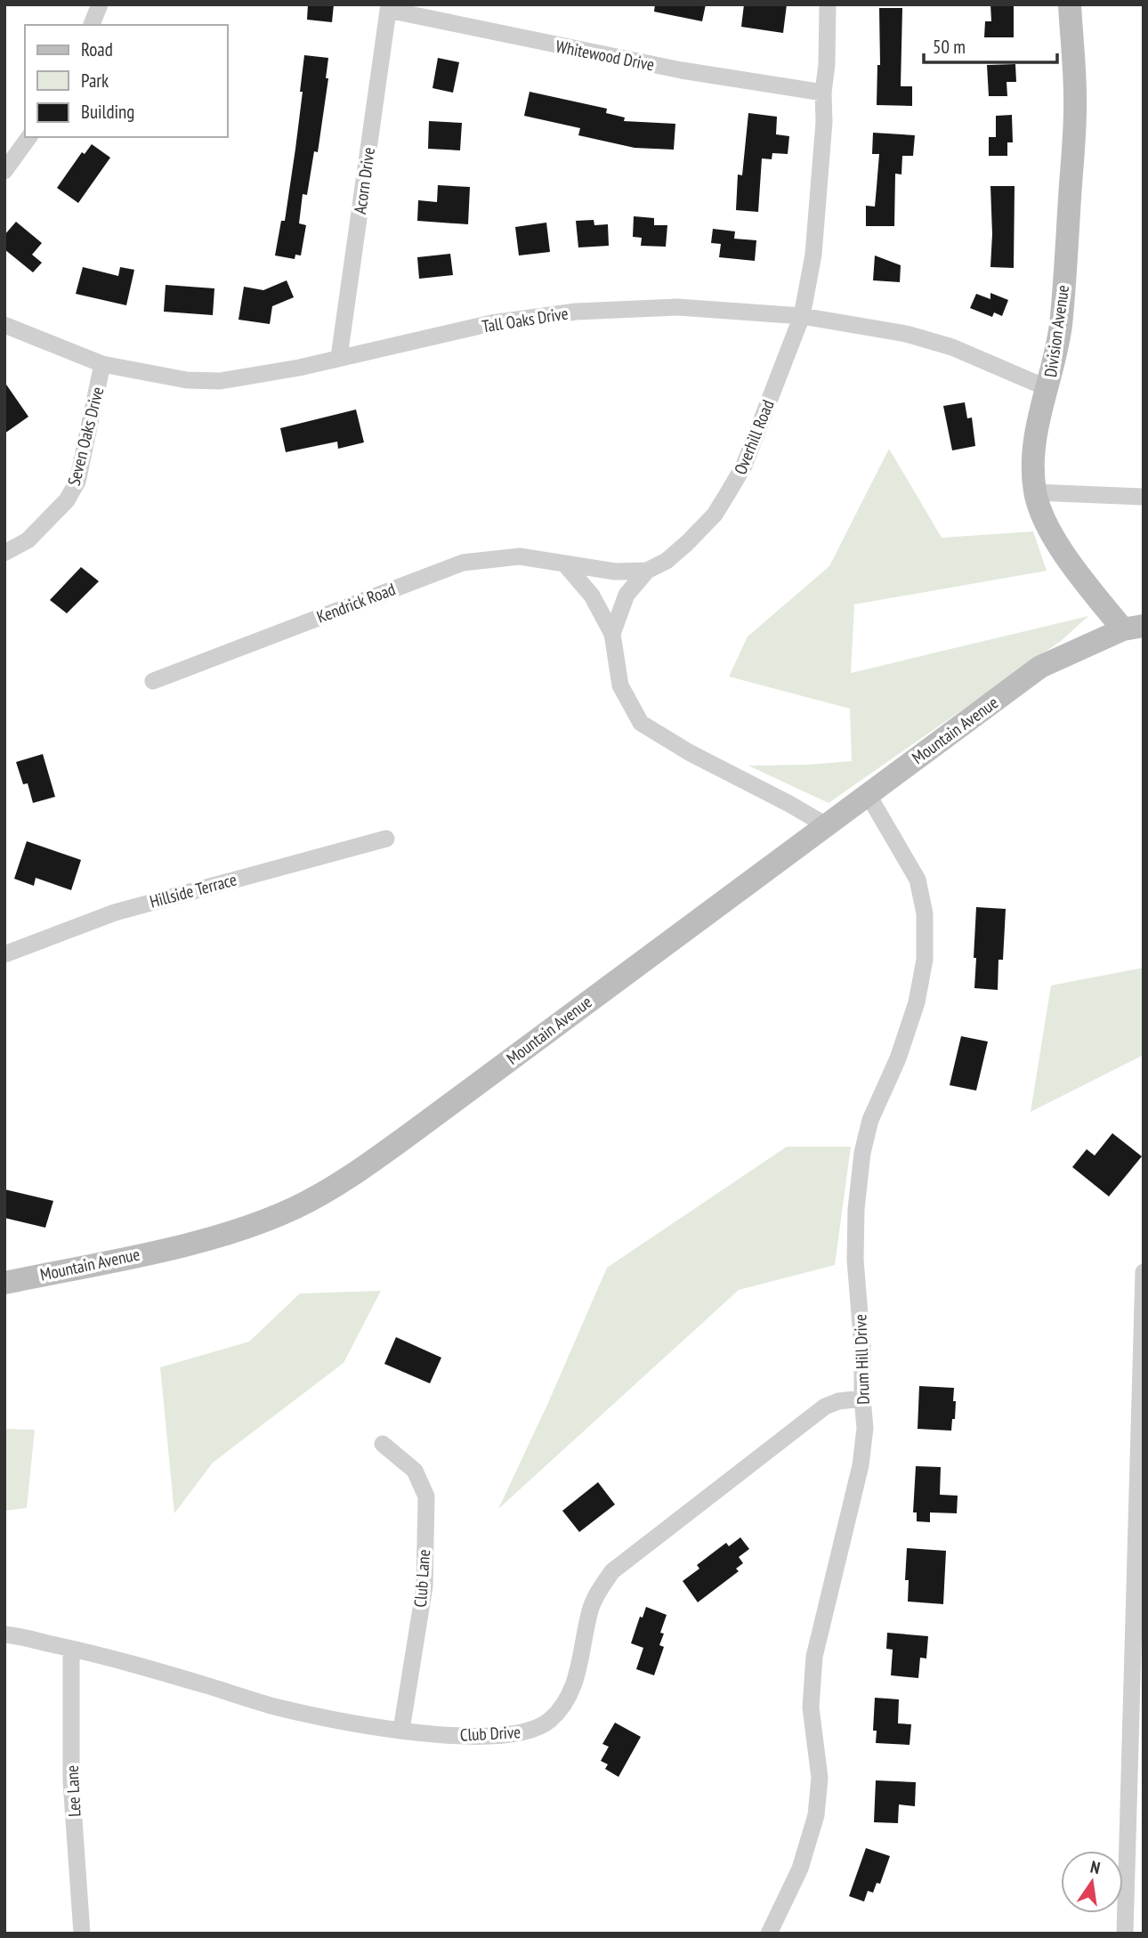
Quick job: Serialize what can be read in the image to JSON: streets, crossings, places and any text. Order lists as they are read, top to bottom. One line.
{"streets":{"main road":["Division Avenue","Mountain Avenue"],"street":["Whitewood Drive","Acorn Drive","Tall Oaks Drive","Seven Oaks Drive","Overhill Road","Kendrick Road","Hillside Terrace","Drum Hill Drive","Club Lane","Club Drive","Lee Lane"]},"crossings":[["Whitewood Drive","Acorn Drive"],["Whitewood Drive","Overhill Road"],["Acorn Drive","Tall Oaks Drive"],["Tall Oaks Drive","Division Avenue"],["Tall Oaks Drive","Seven Oaks Drive"],["Tall Oaks Drive","Overhill Road"],["Division Avenue","Mountain Avenue"],["Overhill Road","Kendrick Road"],["Overhill Road","Mountain Avenue"],["Mountain Avenue","Drum Hill Drive"],["Drum Hill Drive","Club Drive"],["Club Lane","Club Drive"],["Club Drive","Lee Lane"]],"legend":["Road","Park","Building"],"scale_bar":"50 m","north":"top"}
